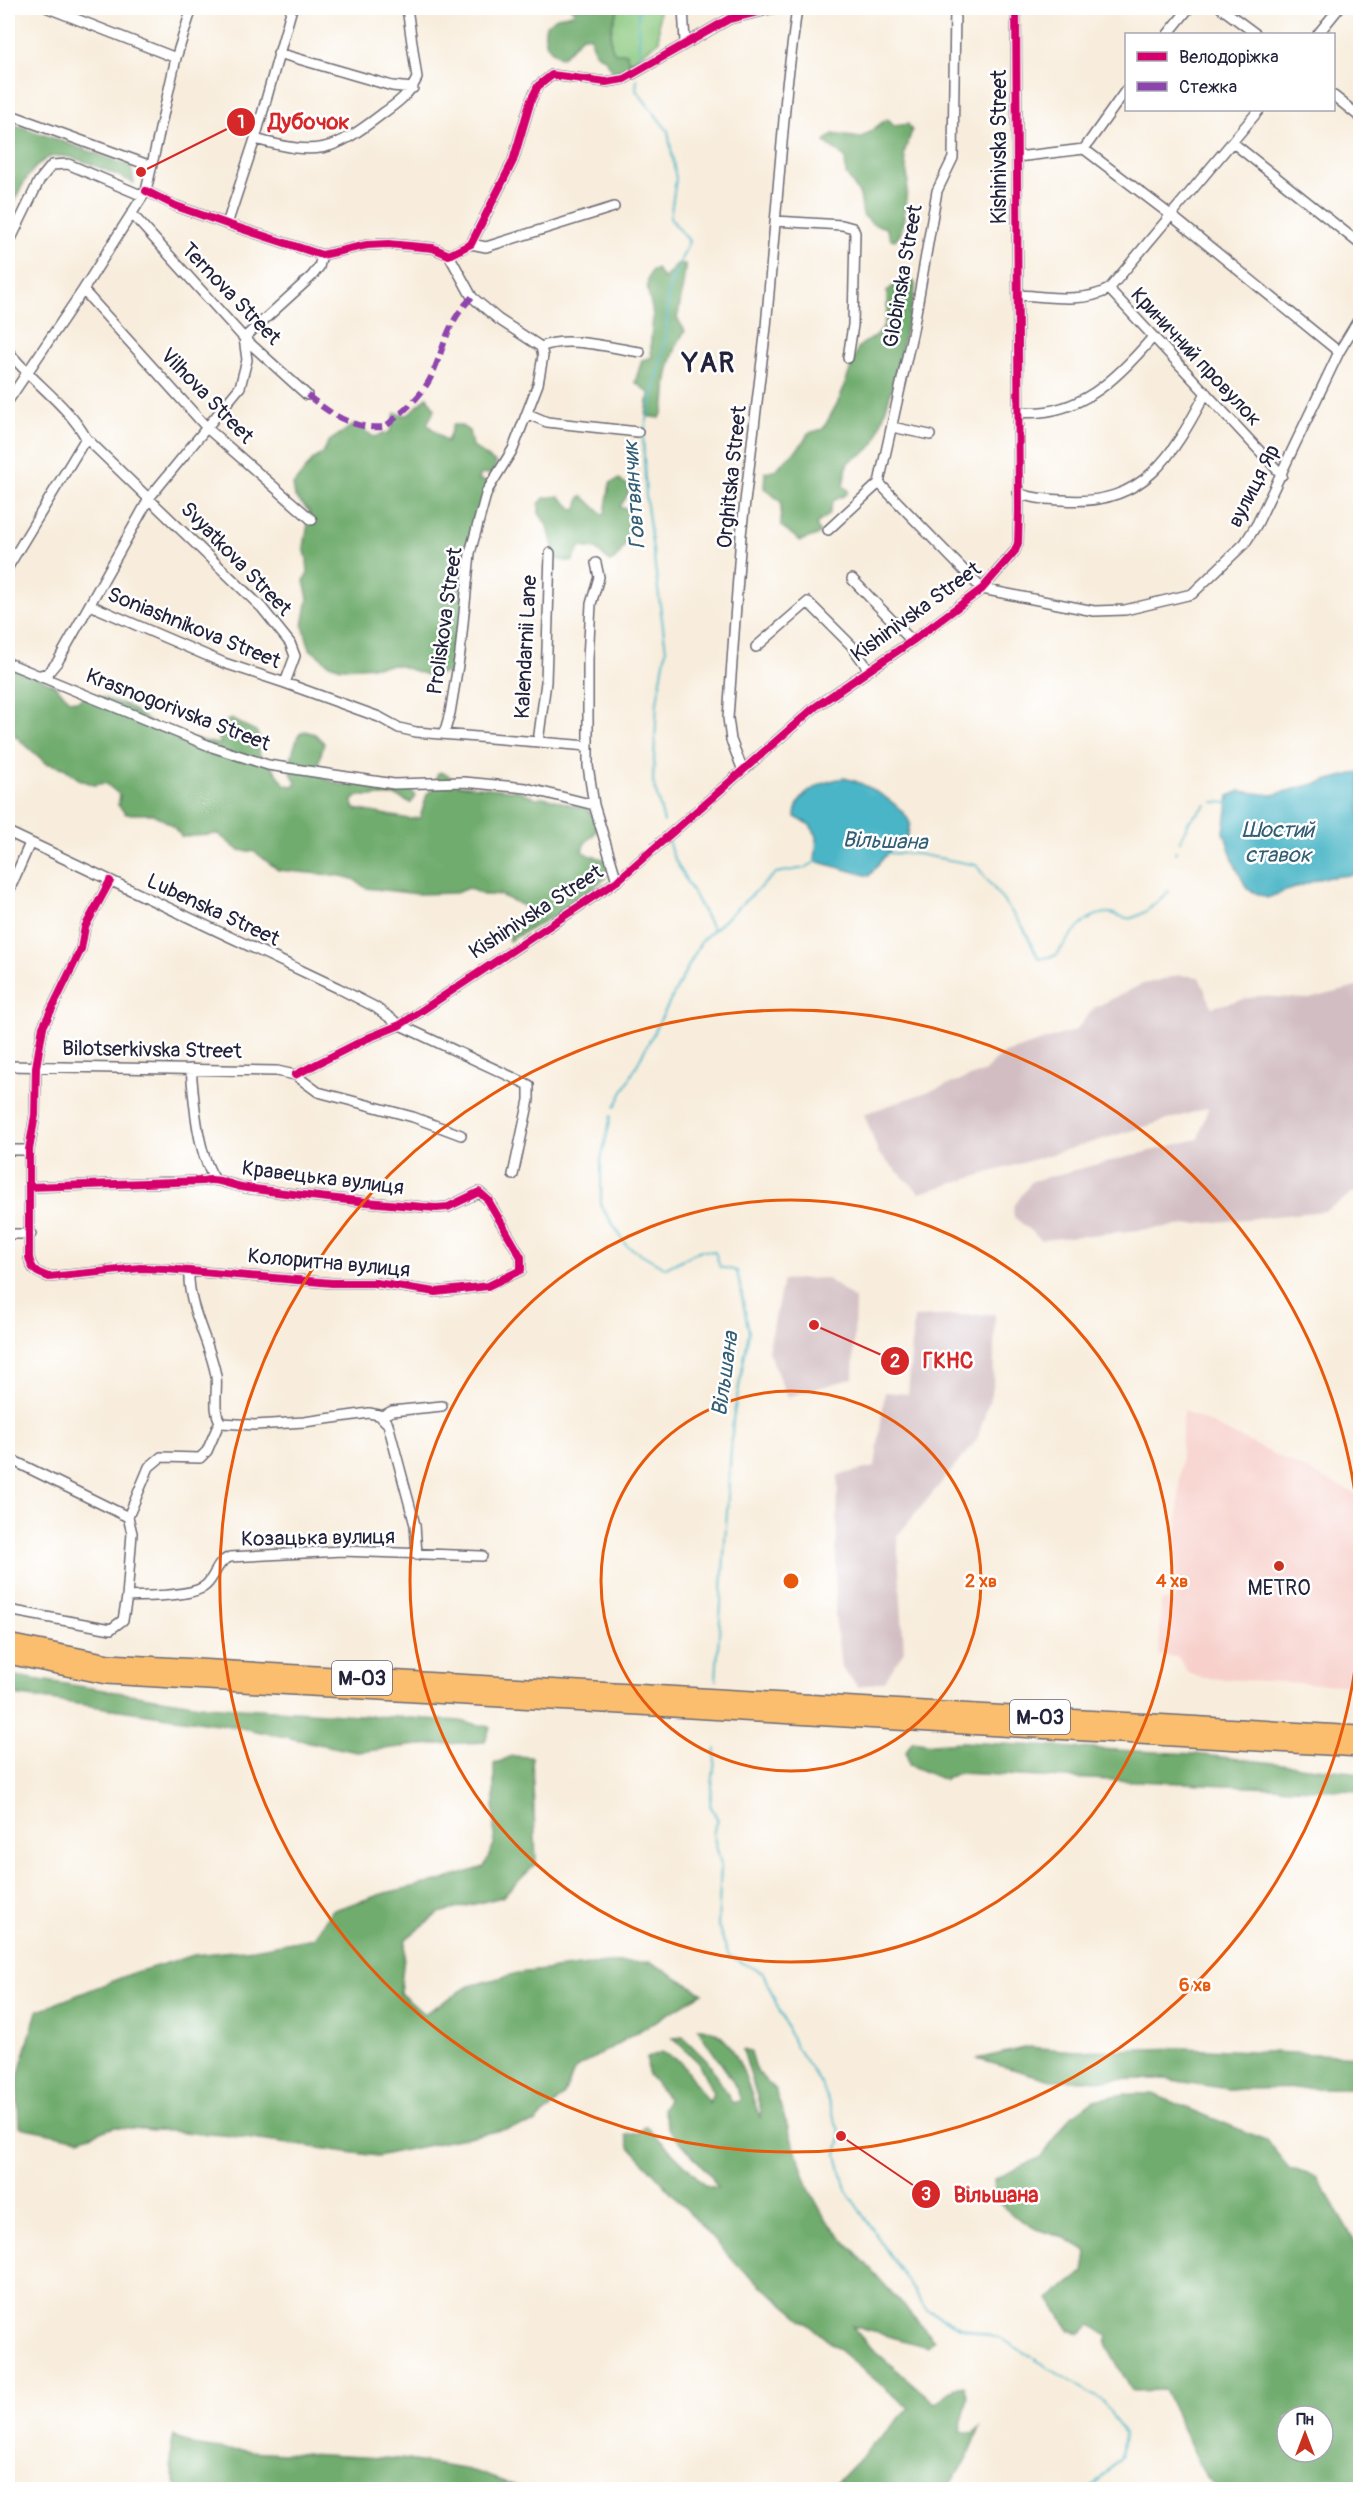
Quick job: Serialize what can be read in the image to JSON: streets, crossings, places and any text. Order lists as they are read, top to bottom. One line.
{"streets":{"highway":["М-03"],"street":["Kishinivska Street","Globinska Street","Ternova Street","Криничний провулок","Vilhova Street","Orghitska Street","вулиця Яр","Svyatkova Street","Proliskova Street","Soniashnikova Street","Kalendarnii Lane","Krasnogorivska Street","Lubenska Street","Bilotserkivska Street","Кравецька вулиця","Колоритна вулиця","Козацька вулиця"]},"crossings":[["Kishinivska Street","Orghitska Street"],["Kishinivska Street","вулиця Яр"],["Kishinivska Street","Lubenska Street"],["Kishinivska Street","Bilotserkivska Street"],["Криничний провулок","вулиця Яр"],["Svyatkova Street","Soniashnikova Street"],["Кравецька вулиця","Колоритна вулиця"]],"districts":["YAR"],"water":["Говтвянчик","Шостий ставок","Вільшана"],"places":["Дубочок","ГКНС","METRO","Вільшана"],"legend":["Велодоріжка","Стежка"],"north":"top","rings":["2 хв","4 хв","6 хв"]}
